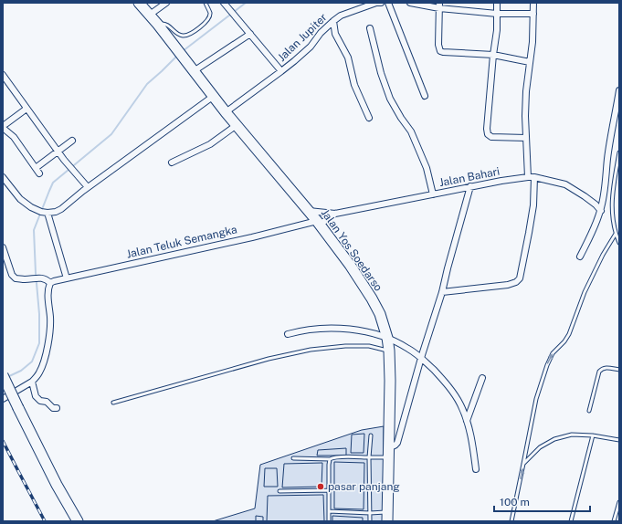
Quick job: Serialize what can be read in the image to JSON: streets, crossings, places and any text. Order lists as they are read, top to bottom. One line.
{"streets":{"highway":["Jalan Yos Soedarso"],"street":["Jalan Jupiter","Jalan Bahari","Jalan Teluk Semangka"]},"crossings":[["Jalan Jupiter","Jalan Yos Soedarso"],["Jalan Bahari","Jalan Teluk Semangka"],["Jalan Bahari","Jalan Yos Soedarso"],["Jalan Teluk Semangka","Jalan Yos Soedarso"]],"places":["pasar panjang"],"scale_bar":"100 m"}
